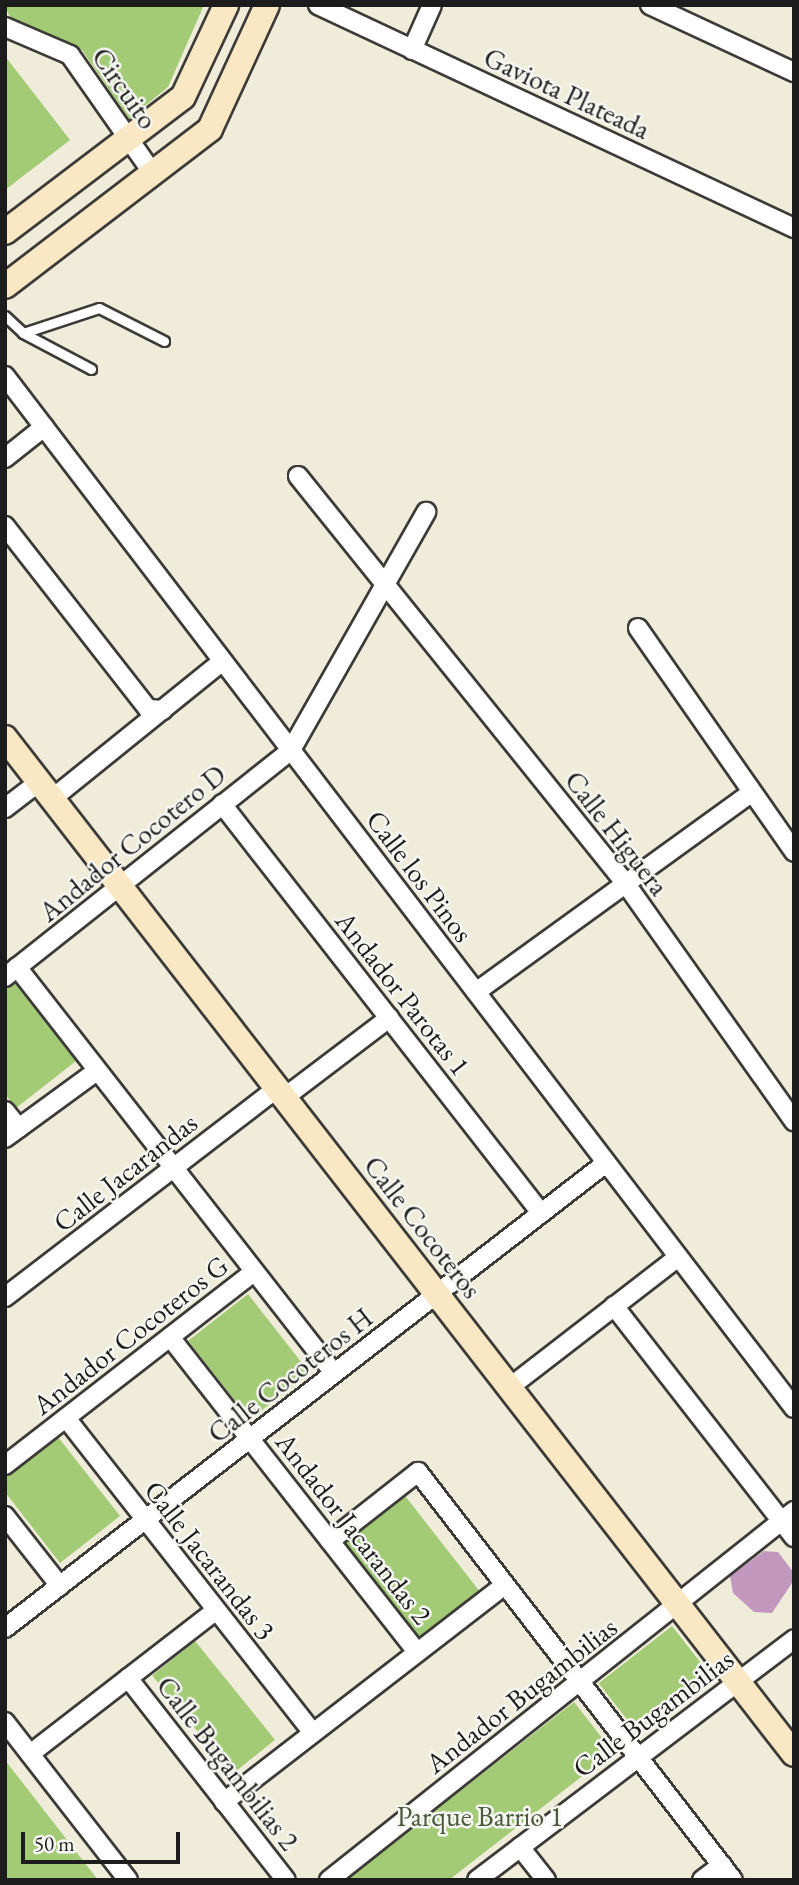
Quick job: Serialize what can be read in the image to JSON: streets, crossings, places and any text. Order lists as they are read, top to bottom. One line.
{"streets":{"street":["Circuito","Gaviota Plateada","Calle Higuera","Andador Cocotero D","Calle los Pinos","Andador Parotas 1","Calle Jacarandas","Calle Cocoteros","Andador Cocoteros G","Calle Cocoteros H","Andador Jacarandas 2","Calle Jacarandas 3","Andador Bugambilias","Calle Bugambilias","Calle Bugambilias 2"]},"crossings":[["Andador Cocotero D","Calle los Pinos"],["Andador Cocotero D","Andador Parotas 1"],["Andador Cocotero D","Calle Cocoteros"],["Calle los Pinos","Calle Cocoteros H"],["Andador Parotas 1","Calle Jacarandas"],["Andador Parotas 1","Calle Cocoteros H"],["Calle Jacarandas","Calle Cocoteros"],["Calle Cocoteros","Calle Cocoteros H"],["Calle Cocoteros","Andador Bugambilias"],["Calle Cocoteros","Calle Bugambilias"],["Andador Cocoteros G","Andador Jacarandas 2"],["Andador Cocoteros G","Calle Jacarandas 3"],["Calle Cocoteros H","Andador Jacarandas 2"],["Calle Cocoteros H","Calle Jacarandas 3"]],"parks":["Parque Barrio 1"],"scale_bar":"50 m"}
